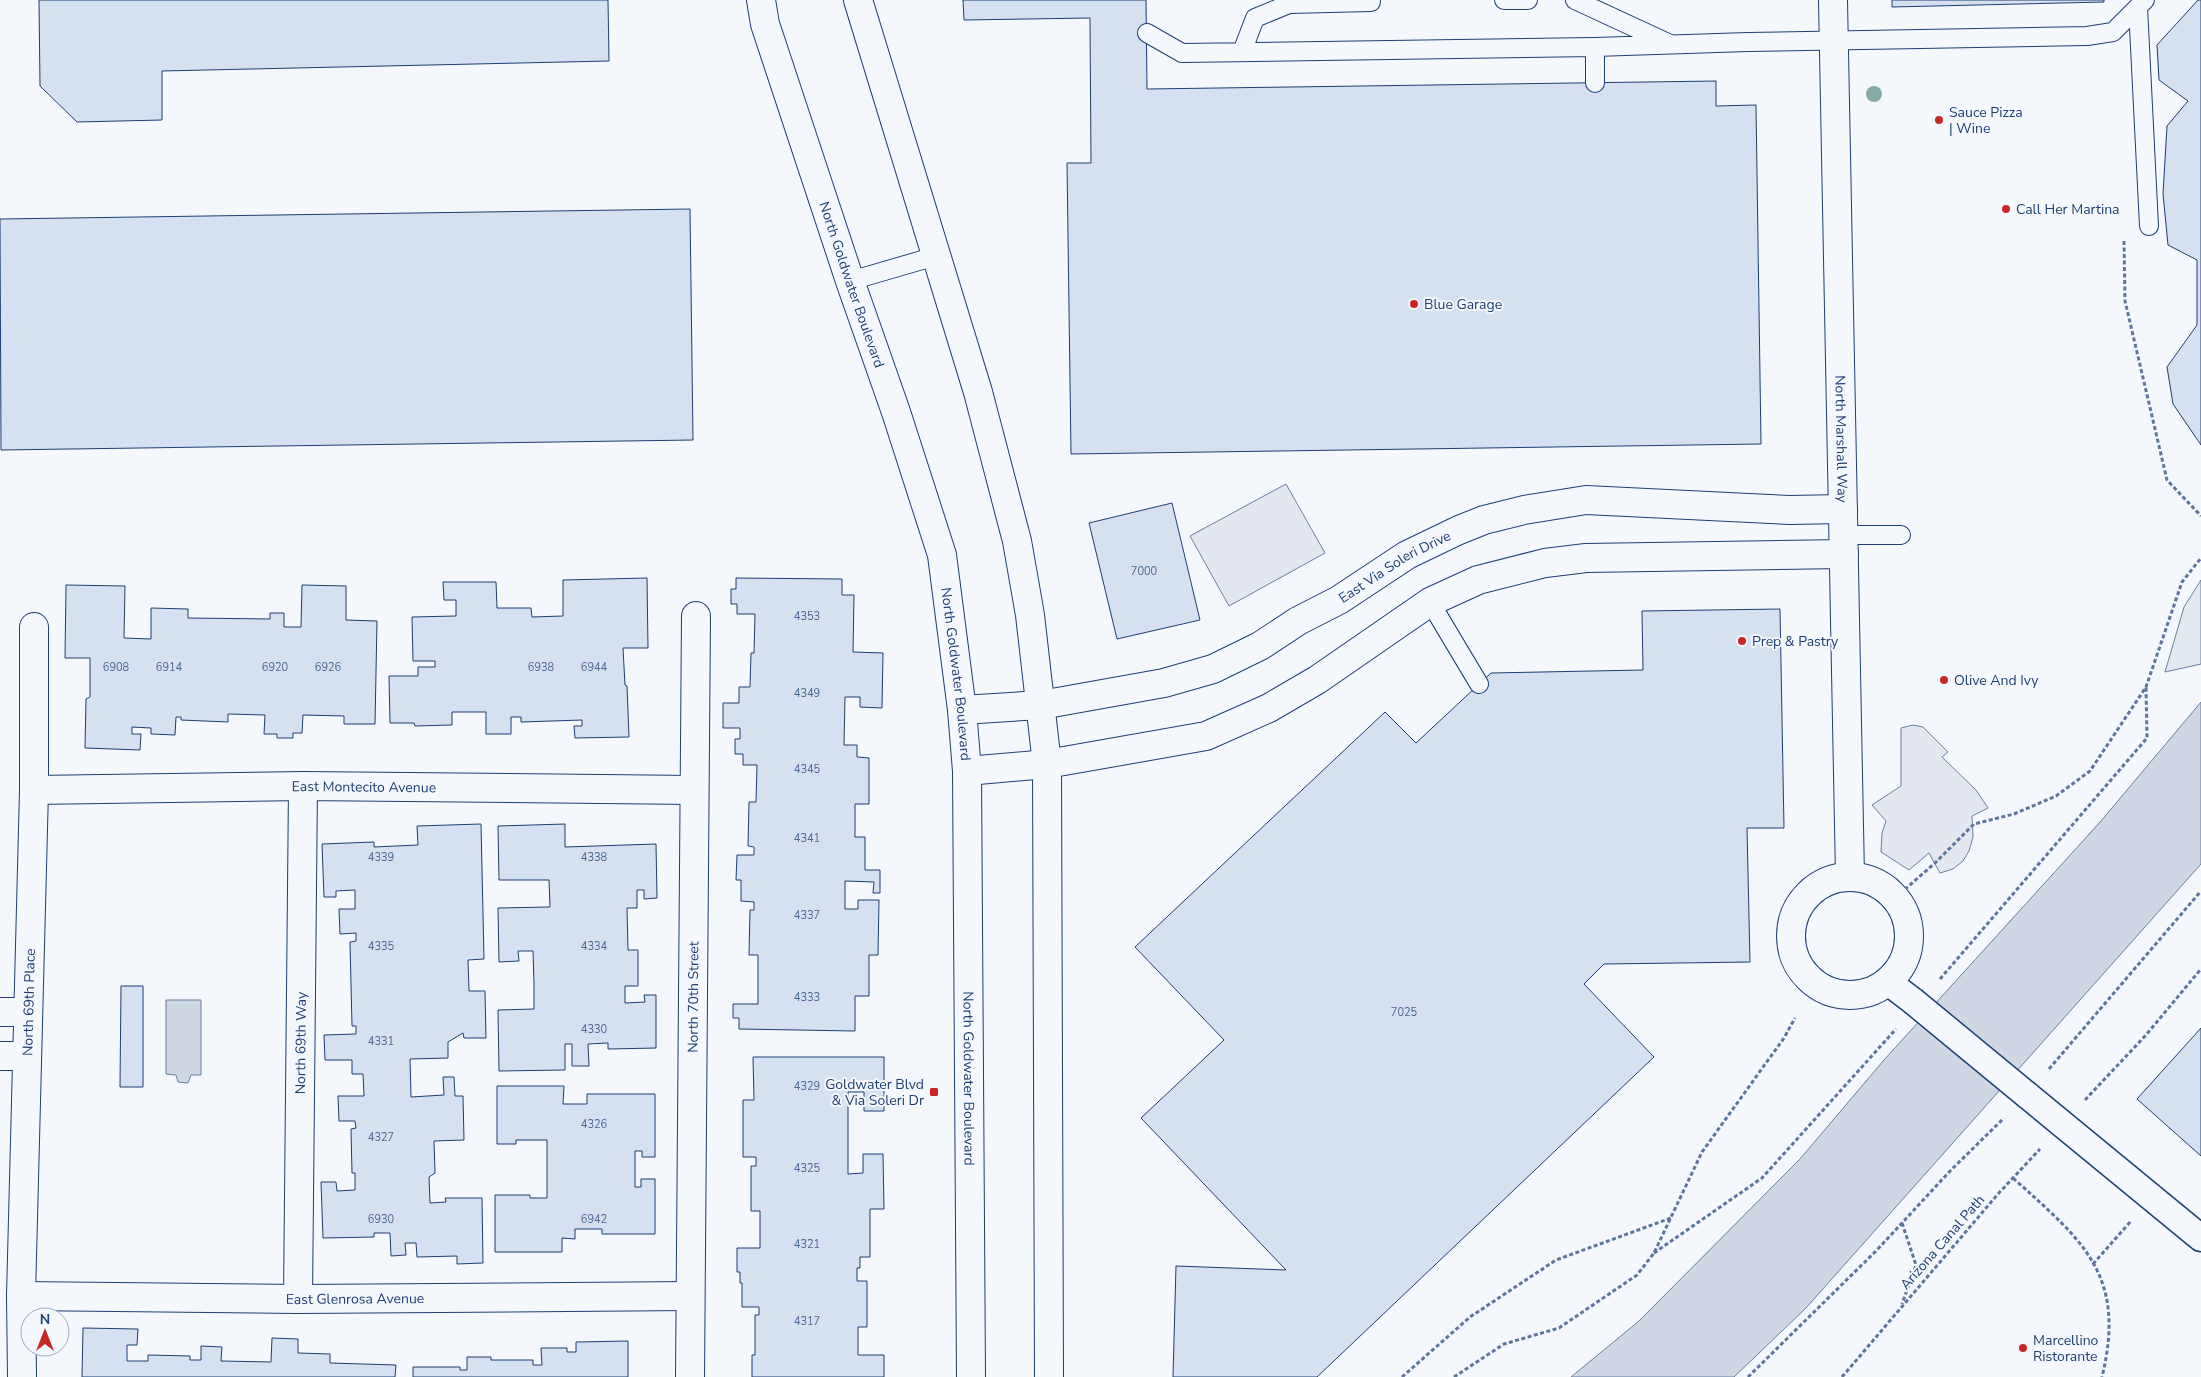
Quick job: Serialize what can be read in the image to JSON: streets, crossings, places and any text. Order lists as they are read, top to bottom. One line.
{"streets":{"street":["North Goldwater Boulevard","North Marshall Way","East Via Soleri Drive","East Montecito Avenue","North 70th Street","North 69th Place","North 69th Way","East Glenrosa Avenue"],"path":["Arizona Canal Path"]},"crossings":[["North Goldwater Boulevard","East Via Soleri Drive"],["North Marshall Way","East Via Soleri Drive"],["East Montecito Avenue","North 70th Street"],["East Montecito Avenue","North 69th Place"],["East Montecito Avenue","North 69th Way"],["North 70th Street","East Glenrosa Avenue"],["North 69th Place","East Glenrosa Avenue"],["North 69th Way","East Glenrosa Avenue"]],"places":{"other":["Sauce Pizza | Wine","Call Her Martina","Blue Garage","Prep & Pastry","Olive And Ivy","Marcellino Ristorante"],"transit":["Goldwater Blvd & Via Soleri Dr"]},"house_numbers":["7000","4353","6908","6914","6920","6926","6938","6944","4349","4345","4341","4339","4338","4337","4335","4334","4333","7025","4330","4331","4329","4326","4327","4325","6930","6942","4321","4317"],"north":"top"}
